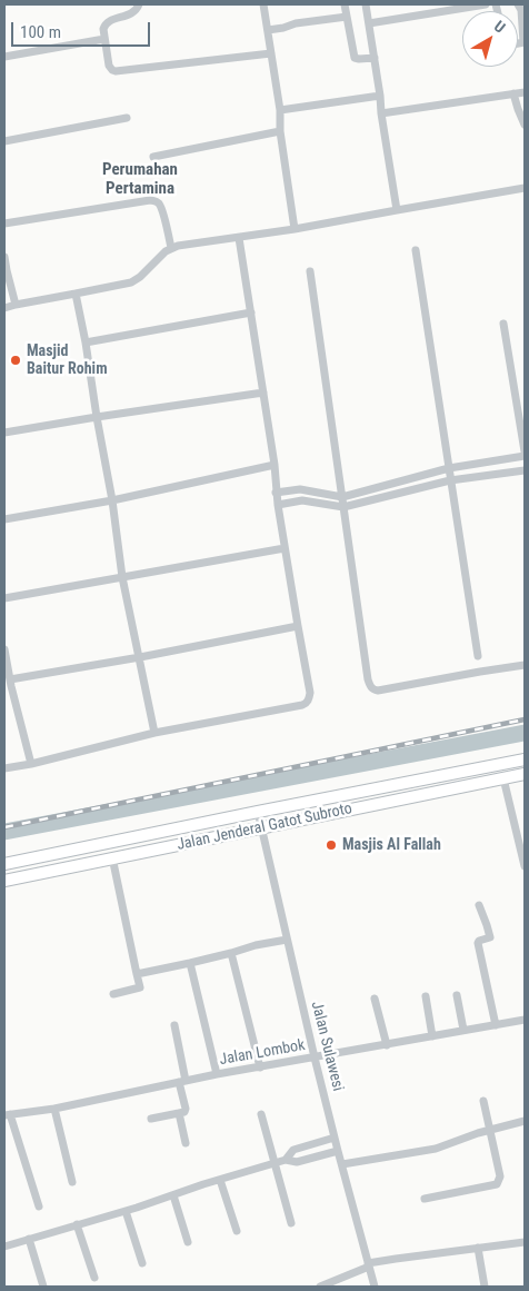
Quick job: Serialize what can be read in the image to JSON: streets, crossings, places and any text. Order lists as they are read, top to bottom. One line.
{"streets":{"main road":["Jalan Jenderal Gatot Subroto"],"street":["Jalan Sulawesi","Jalan Lombok"]},"crossings":[["Jalan Jenderal Gatot Subroto","Jalan Sulawesi"],["Jalan Sulawesi","Jalan Lombok"]],"districts":["Perumahan Pertamina"],"places":["Masjid Baitur Rohim","Masjis Al Fallah"],"scale_bar":"100 m","north":"top right"}
